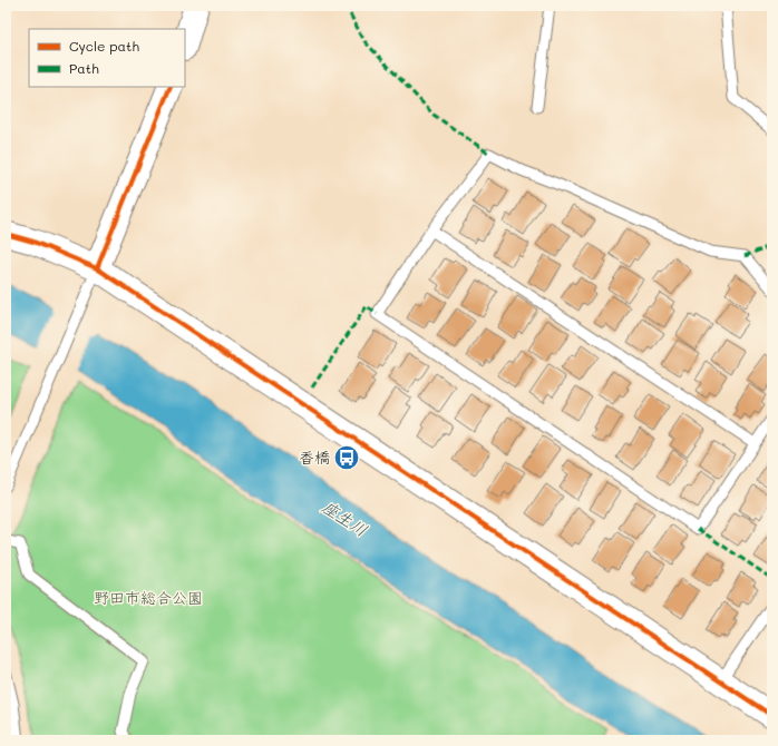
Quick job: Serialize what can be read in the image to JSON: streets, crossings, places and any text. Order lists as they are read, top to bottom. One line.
{"water":["座生川"],"parks":["野田市総合公園"],"places":{"bus stop":["香橋"]},"legend":["Cycle path","Path"]}
